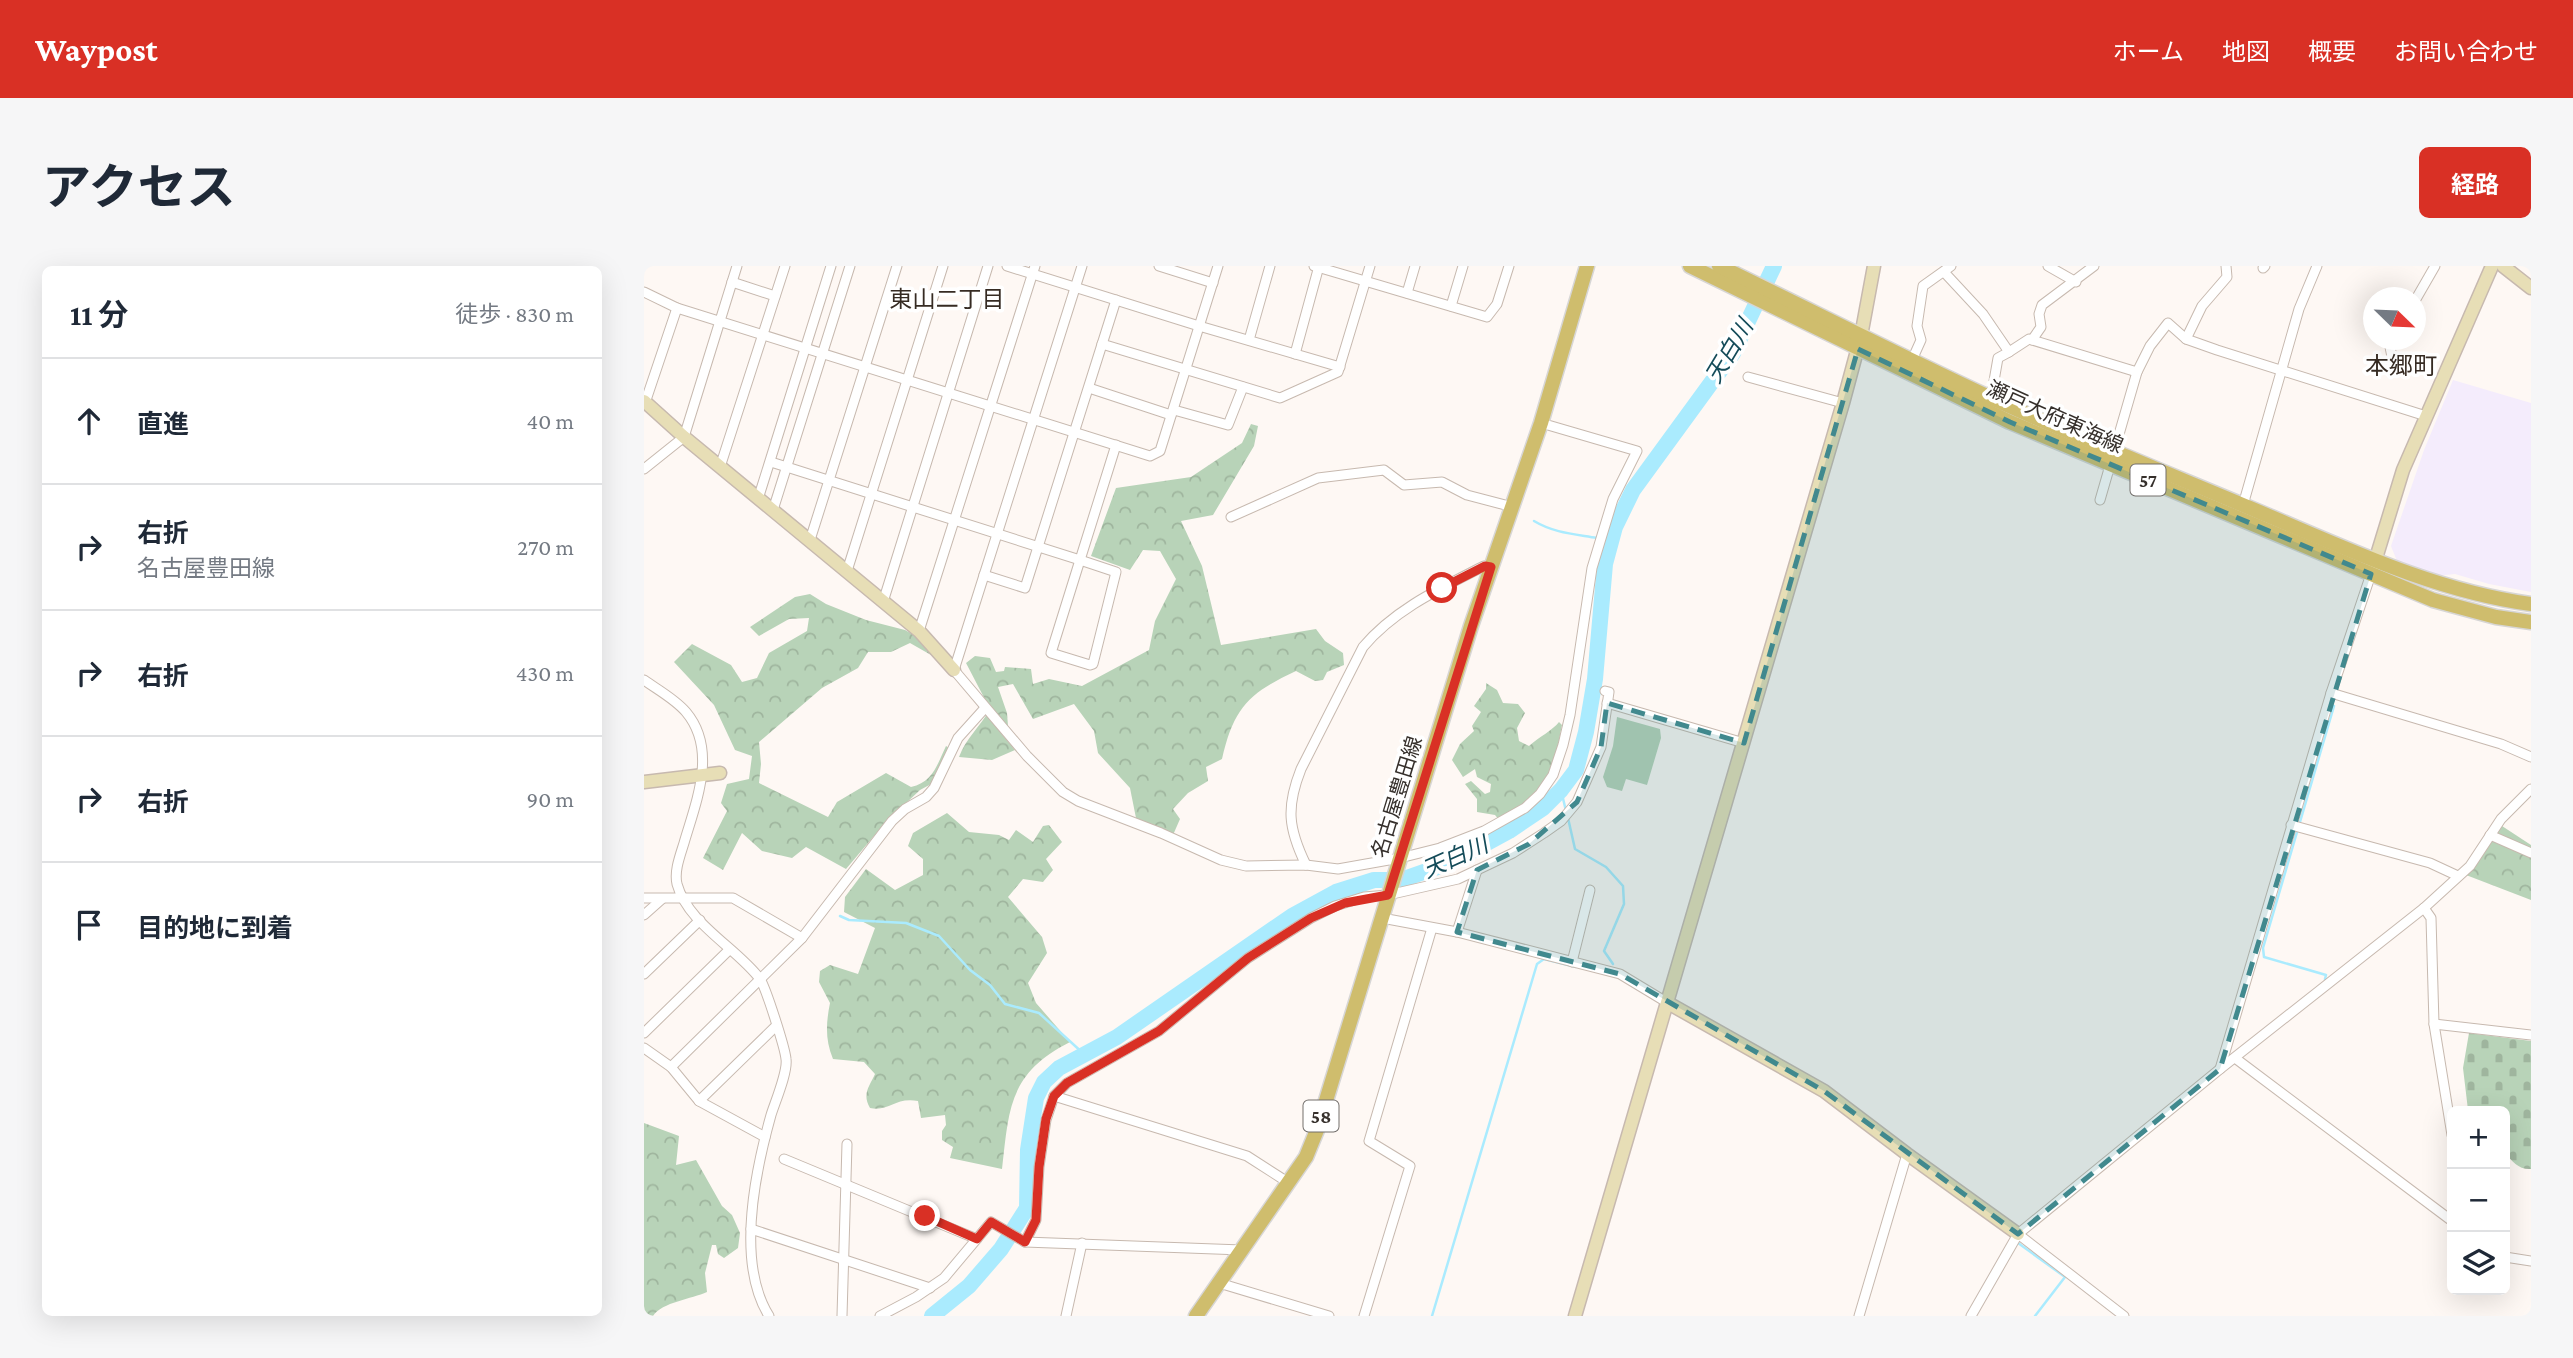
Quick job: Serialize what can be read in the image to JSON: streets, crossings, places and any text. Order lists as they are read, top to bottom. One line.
{"streets":{"main road":["瀬戸大府東海線","57","名古屋豊田線","58"]},"districts":["東山二丁目","本郷町"],"water":["天白川"],"north":"bottom right","page":{"header":"Waypost","nav":["ホーム","地図","概要","お問い合わせ"],"title":"アクセス","buttons":"経路","heading":["11 分","徒歩 · 830 m"],"list":[["直進","40 m"],["右折","名古屋豊田線","270 m"],["右折","430 m"],["右折","90 m"],"目的地に到着"],"map_buttons":["+","−"]}}
